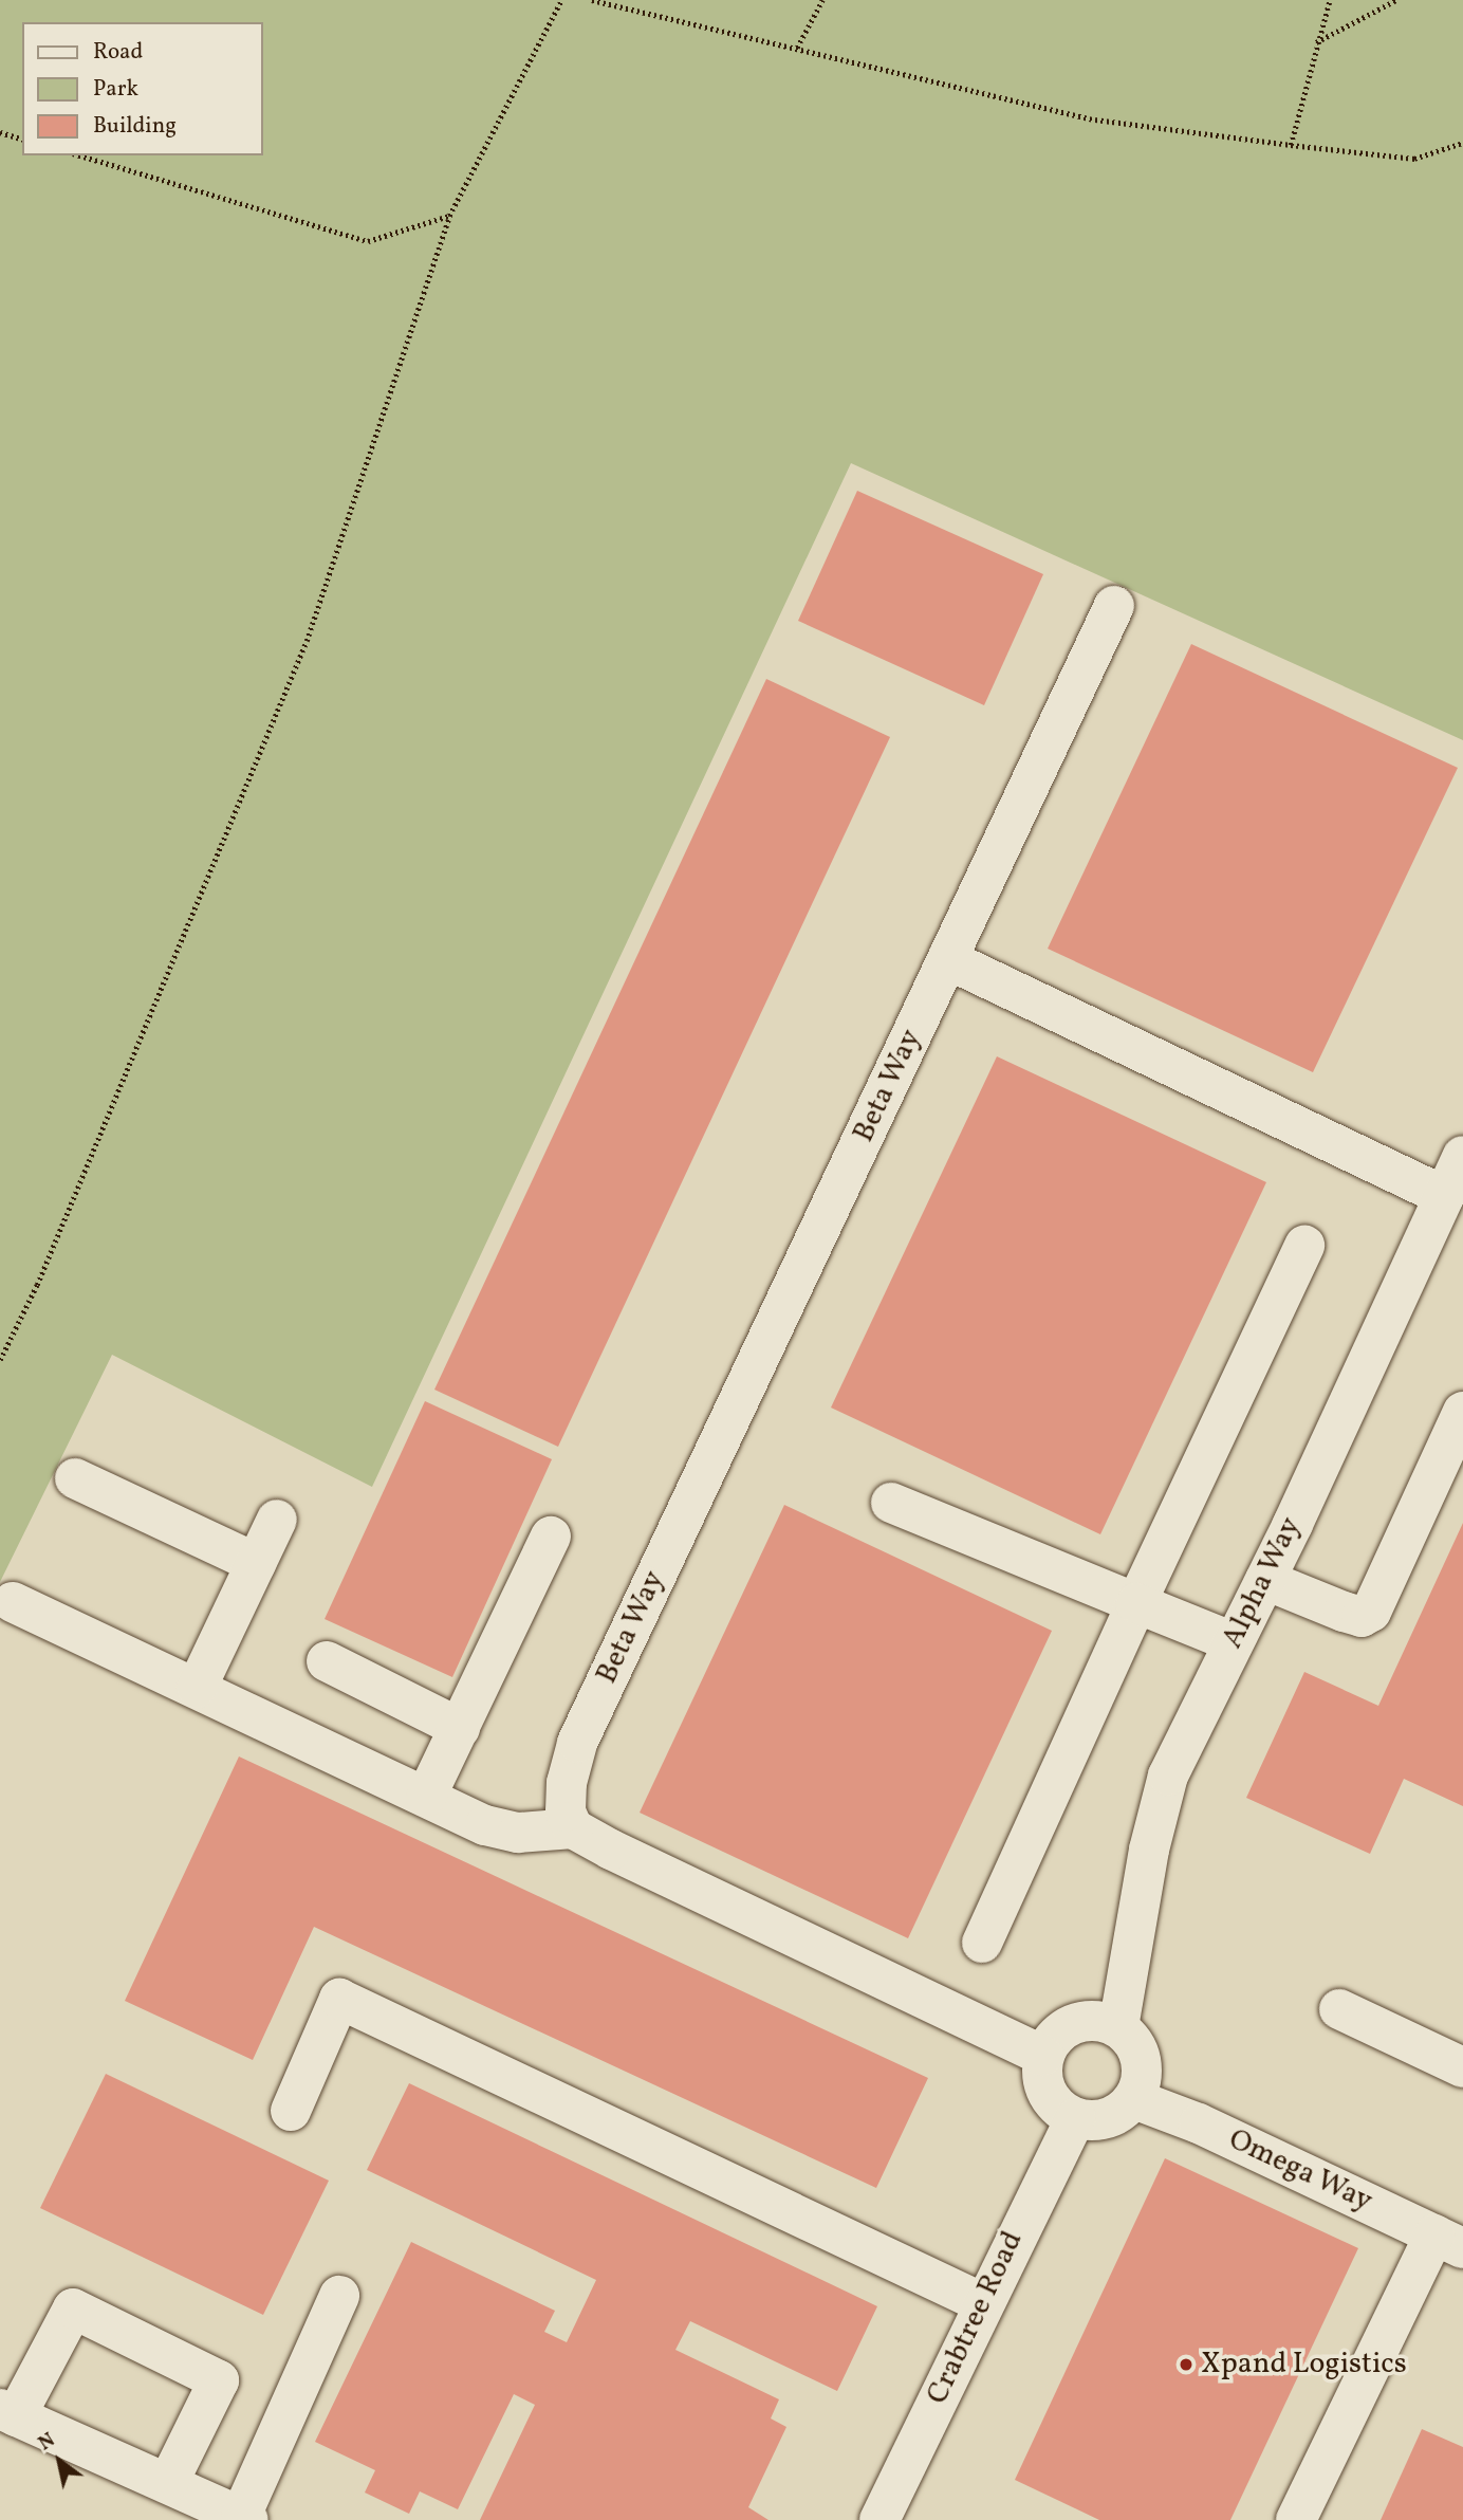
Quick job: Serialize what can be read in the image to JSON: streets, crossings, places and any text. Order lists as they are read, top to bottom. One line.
{"streets":{"street":["Beta Way","Alpha Way","Omega Way","Crabtree Road"]},"crossings":[["Alpha Way","Omega Way"],["Alpha Way","Crabtree Road"],["Omega Way","Crabtree Road"]],"places":["Xpand Logistics"],"legend":["Road","Park","Building"],"north":"top left"}
